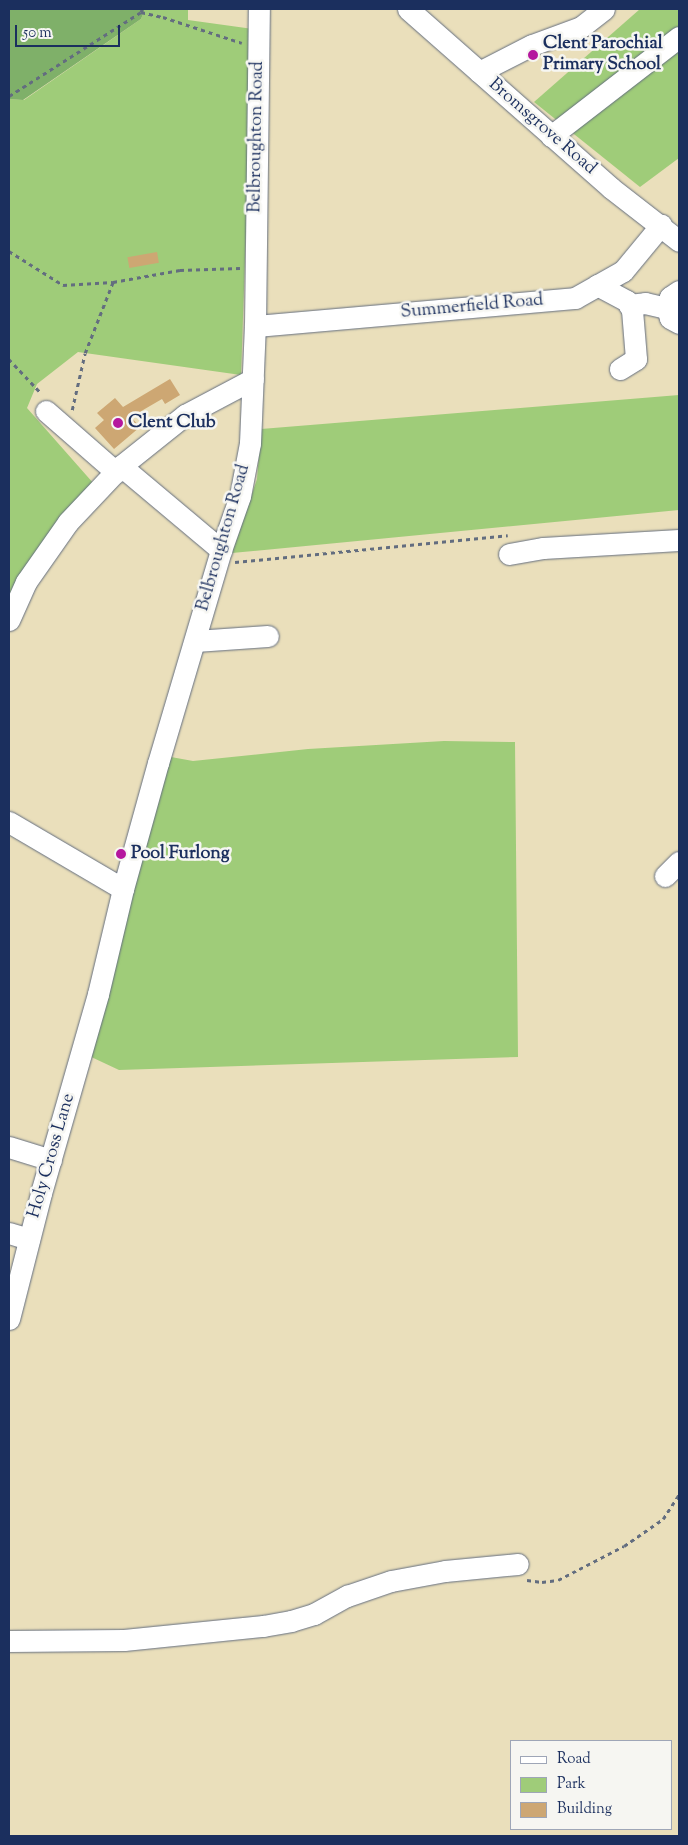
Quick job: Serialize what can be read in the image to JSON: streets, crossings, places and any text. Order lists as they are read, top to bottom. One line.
{"streets":{"street":["Bromsgrove Road","Belbroughton Road","Summerfield Road","Holy Cross Lane"]},"crossings":[["Bromsgrove Road","Summerfield Road"],["Belbroughton Road","Summerfield Road"],["Belbroughton Road","Holy Cross Lane"]],"places":["Clent Parochial Primary School","Clent Club","Pool Furlong"],"legend":["Road","Park","Building"],"scale_bar":"50 m"}
